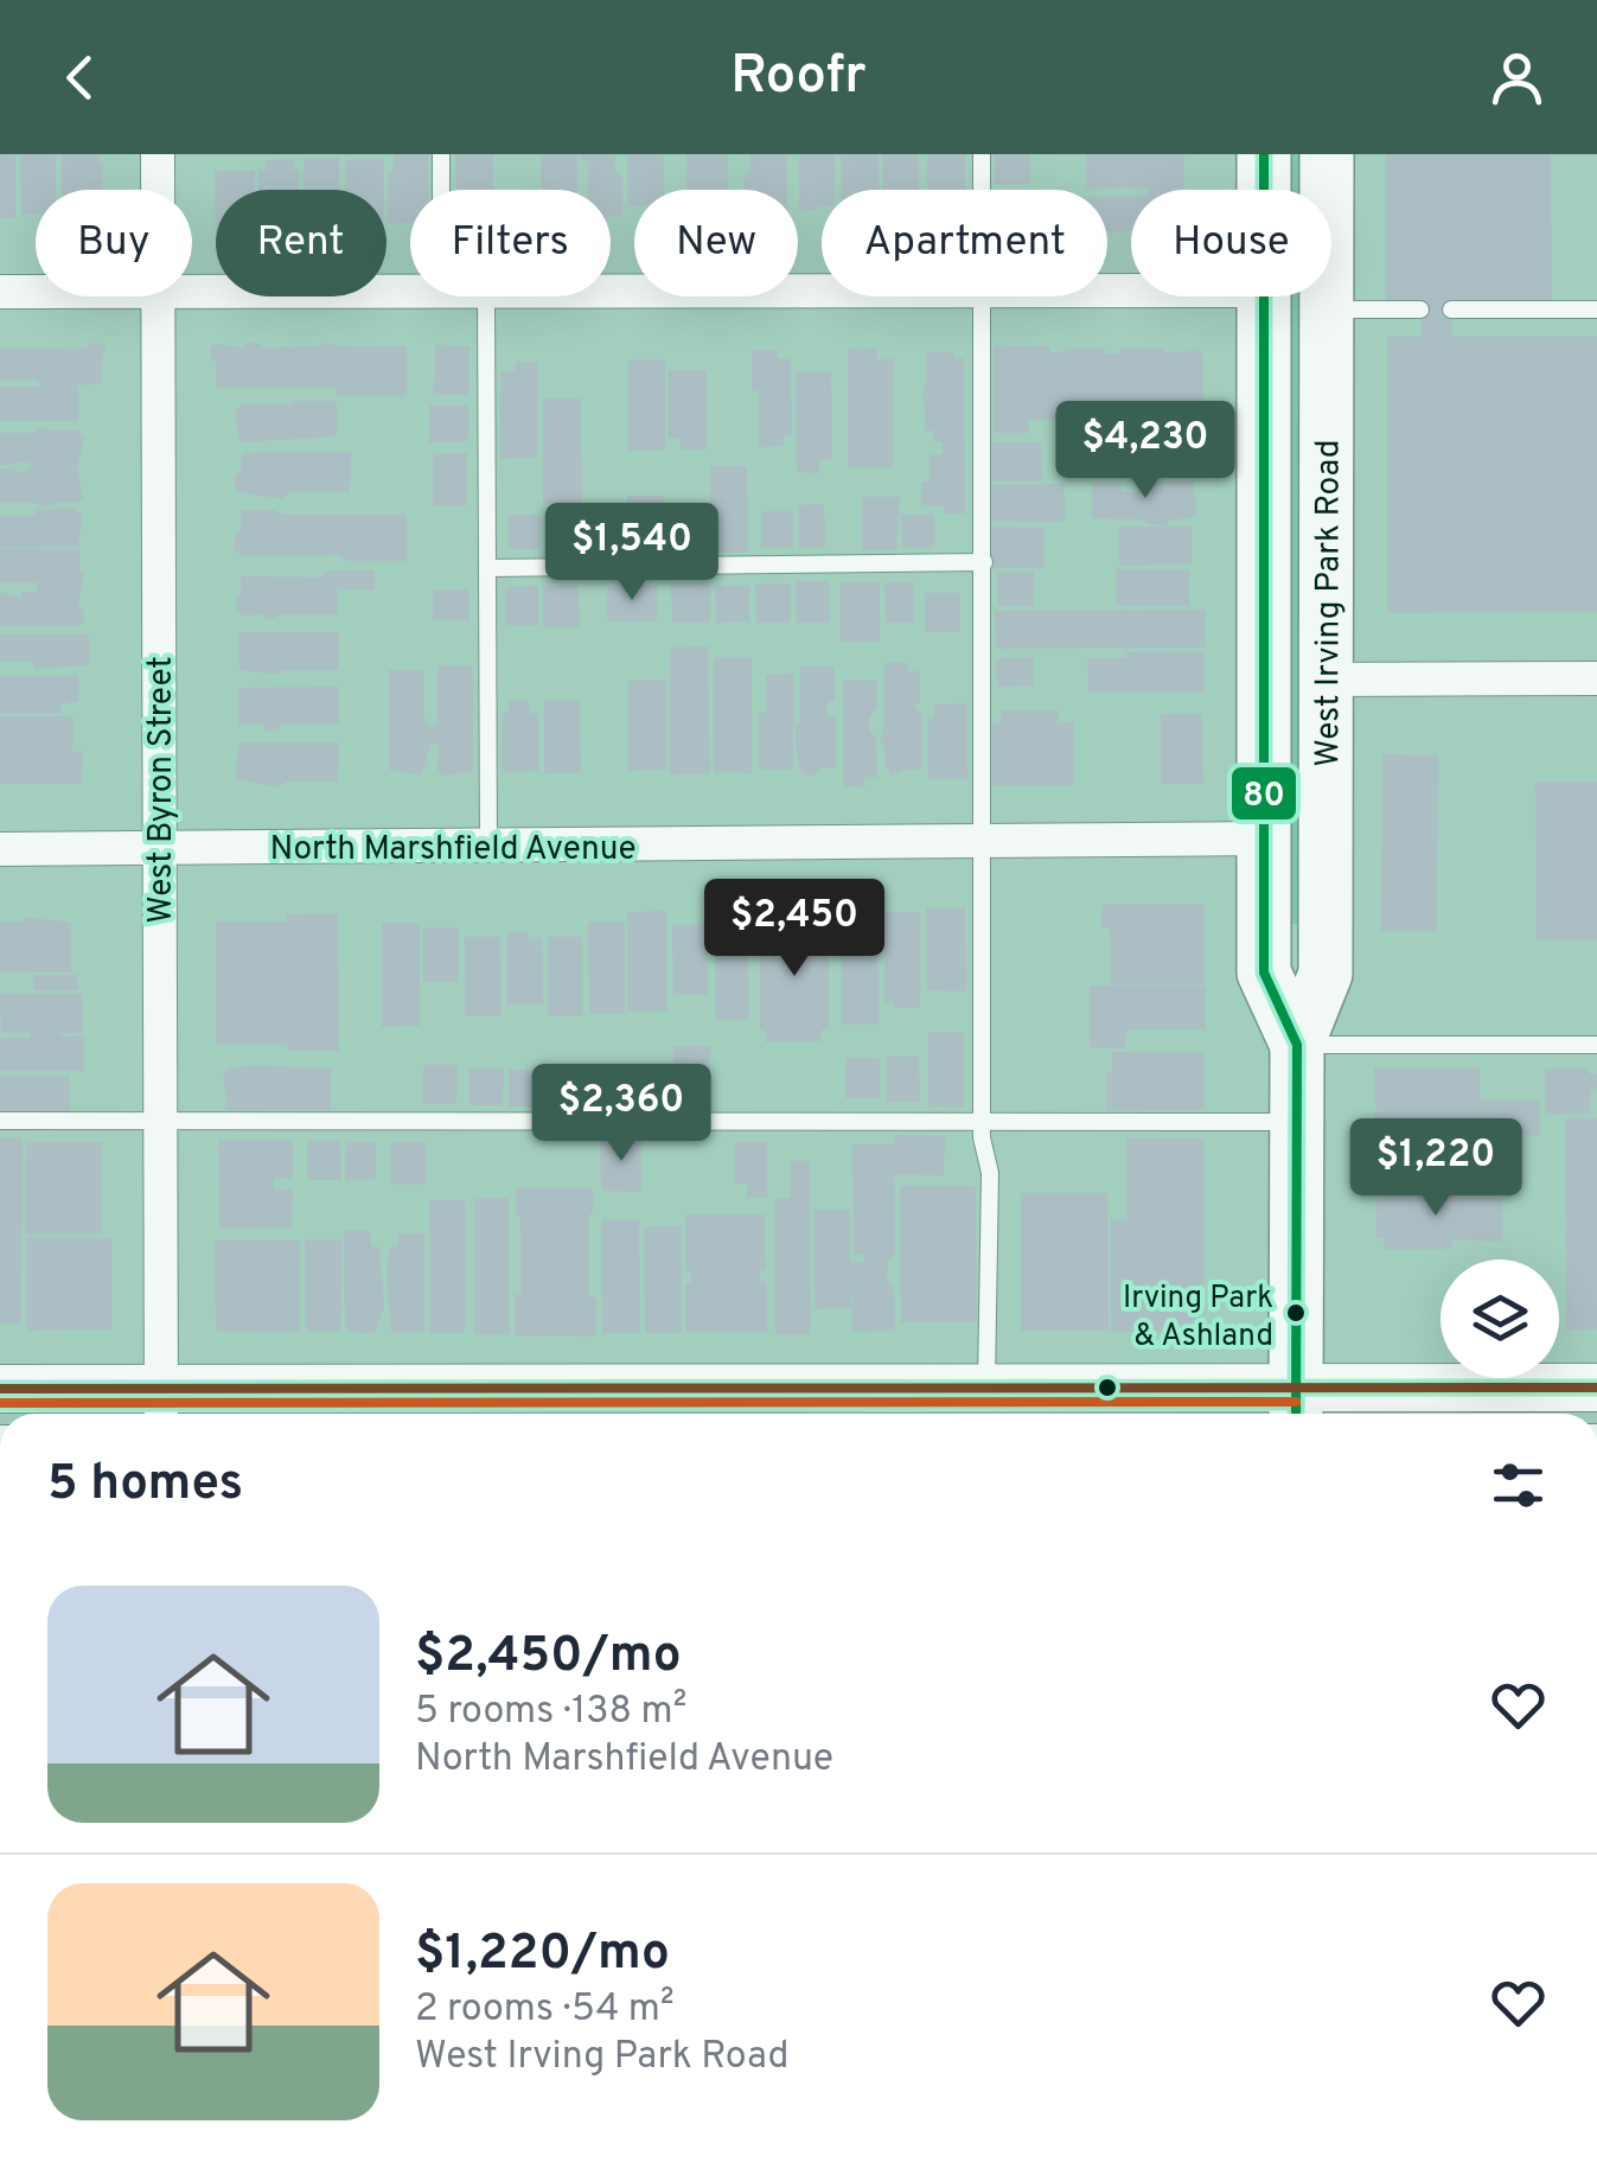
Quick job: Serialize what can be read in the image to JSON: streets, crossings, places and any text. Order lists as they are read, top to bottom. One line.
{"streets":{"main road":["West Irving Park Road"],"street":["West Byron Street","North Marshfield Avenue"]},"crossings":[["West Irving Park Road","North Marshfield Avenue"],["West Byron Street","North Marshfield Avenue"]],"places":["Irving Park & Ashland"],"lines":["transit line 80"],"page":{"header":"Roofr","chip":["Buy","Rent","Filters","New","Apartment","House"],"price":["$4,230","$1,540","$2,450","$2,360","$1,220"],"heading":"5 homes","list":[{"name":"$2,450/mo","note":"5 rooms · 138 m² · North Marshfield Avenue"},{"name":"$1,220/mo","note":"2 rooms · 54 m² · West Irving Park Road"}]}}
